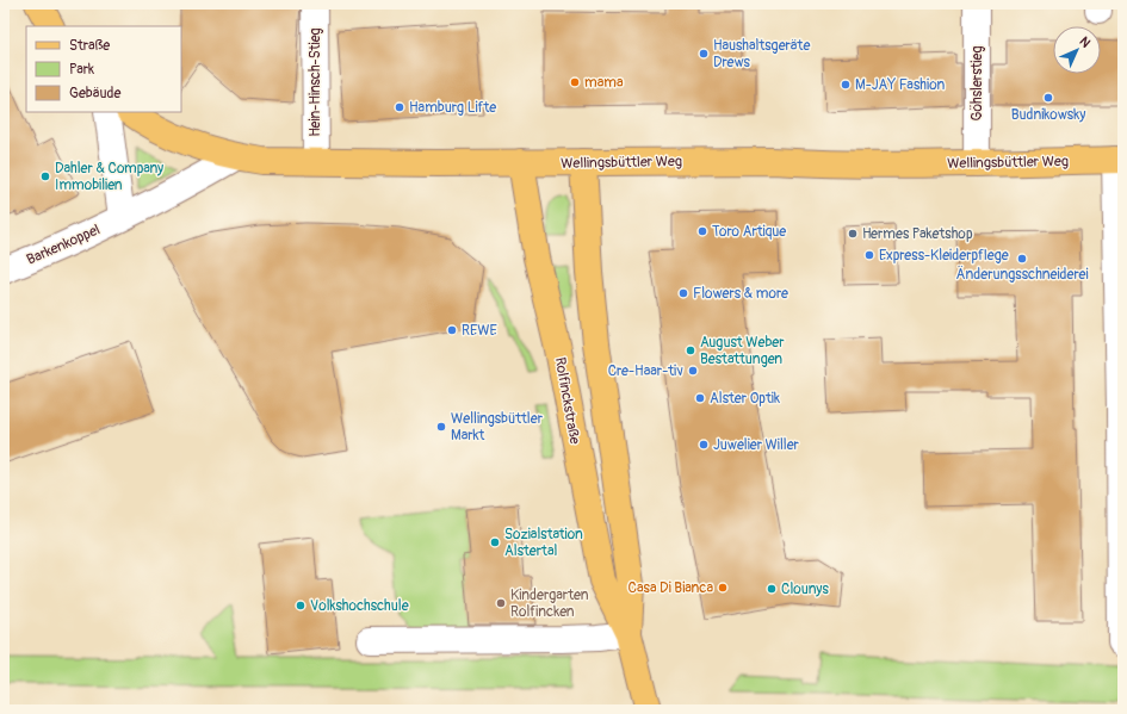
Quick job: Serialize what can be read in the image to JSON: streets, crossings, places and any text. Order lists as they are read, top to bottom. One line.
{"streets":{"main road":["Wellingsbüttler Weg","Rolfinckstraße"],"street":["Hein-Hinsch-Stieg","Göhslerstieg","Barkenkoppel"]},"crossings":[["Hein-Hinsch-Stieg","Wellingsbüttler Weg"],["Göhslerstieg","Wellingsbüttler Weg"],["Wellingsbüttler Weg","Barkenkoppel"],["Wellingsbüttler Weg","Rolfinckstraße"]],"places":["Haushaltsgeräte Drews","mama","M-JAY Fashion","Budnikowsky","Hamburg Lifte","Dahler & Company Immobilien","Toro Artique","Hermes Paketshop","Express-Kleiderpflege","Änderungsschneiderei","Flowers & more","REWE","August Weber Bestattungen","Cre-Haar-tiv","Alster Optik","Wellingsbüttler Markt","Juwelier Willer","Sozialstation Alstertal","Casa Di Bianca","Clounys","Kindergarten Rolfincken","Volkshochschule"],"legend":["Straße","Park","Gebäude"],"north":"top right"}
